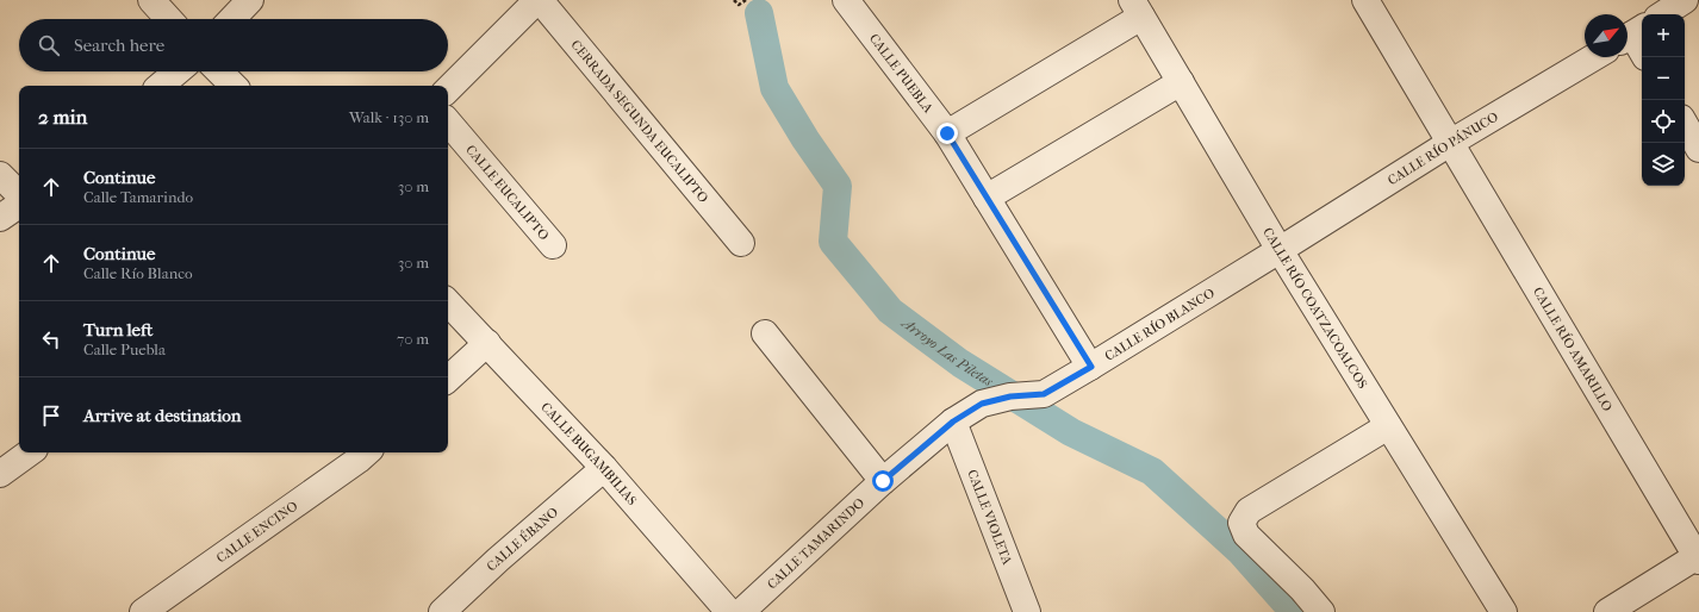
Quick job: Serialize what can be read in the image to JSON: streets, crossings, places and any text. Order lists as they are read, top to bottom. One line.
{"streets":{"street":["CALLE PUEBLA","CERRADA SEGUNDA EUCALIPTO","CALLE RÍO PÁNUCO","CALLE EUCALIPTO","CALLE RÍO COATZACOALCOS","CALLE RÍO BLANCO","CALLE RÍO AMARILLO","CALLE BUGAMBILIAS","CALLE VIOLETA","CALLE ENCINO","CALLE ÉBANO","CALLE TAMARINDO"]},"crossings":[["CALLE PUEBLA","CALLE RÍO BLANCO"],["CALLE RÍO PÁNUCO","CALLE RÍO COATZACOALCOS"],["CALLE RÍO PÁNUCO","CALLE RÍO BLANCO"],["CALLE RÍO PÁNUCO","CALLE RÍO AMARILLO"],["CALLE RÍO COATZACOALCOS","CALLE RÍO BLANCO"],["CALLE RÍO BLANCO","CALLE TAMARINDO"],["CALLE BUGAMBILIAS","CALLE ÉBANO"],["CALLE VIOLETA","CALLE TAMARINDO"]],"water":["Arroyo Las Piletas"],"north":"top right","page":{"map_buttons":["+","−"],"search":"Search here","heading":["2 min","Walk · 130 m"],"list":[["Continue","Calle Tamarindo","30 m"],["Continue","Calle Río Blanco","30 m"],["Turn left","Calle Puebla","70 m"],"Arrive at destination"]}}
